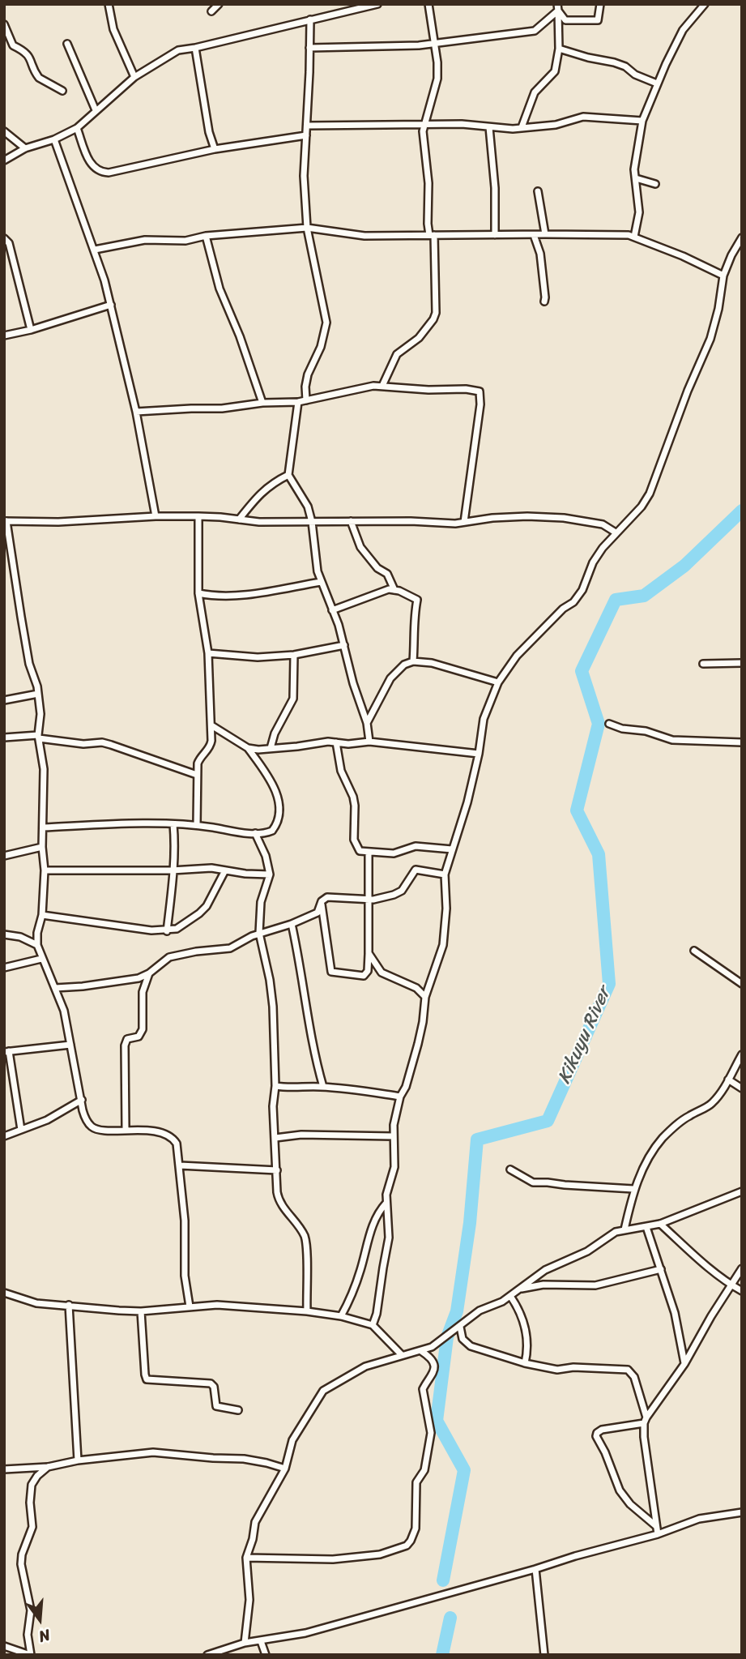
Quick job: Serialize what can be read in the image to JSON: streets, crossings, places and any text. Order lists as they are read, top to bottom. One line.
{"water":["Kikuyu River"],"north":"bottom"}
